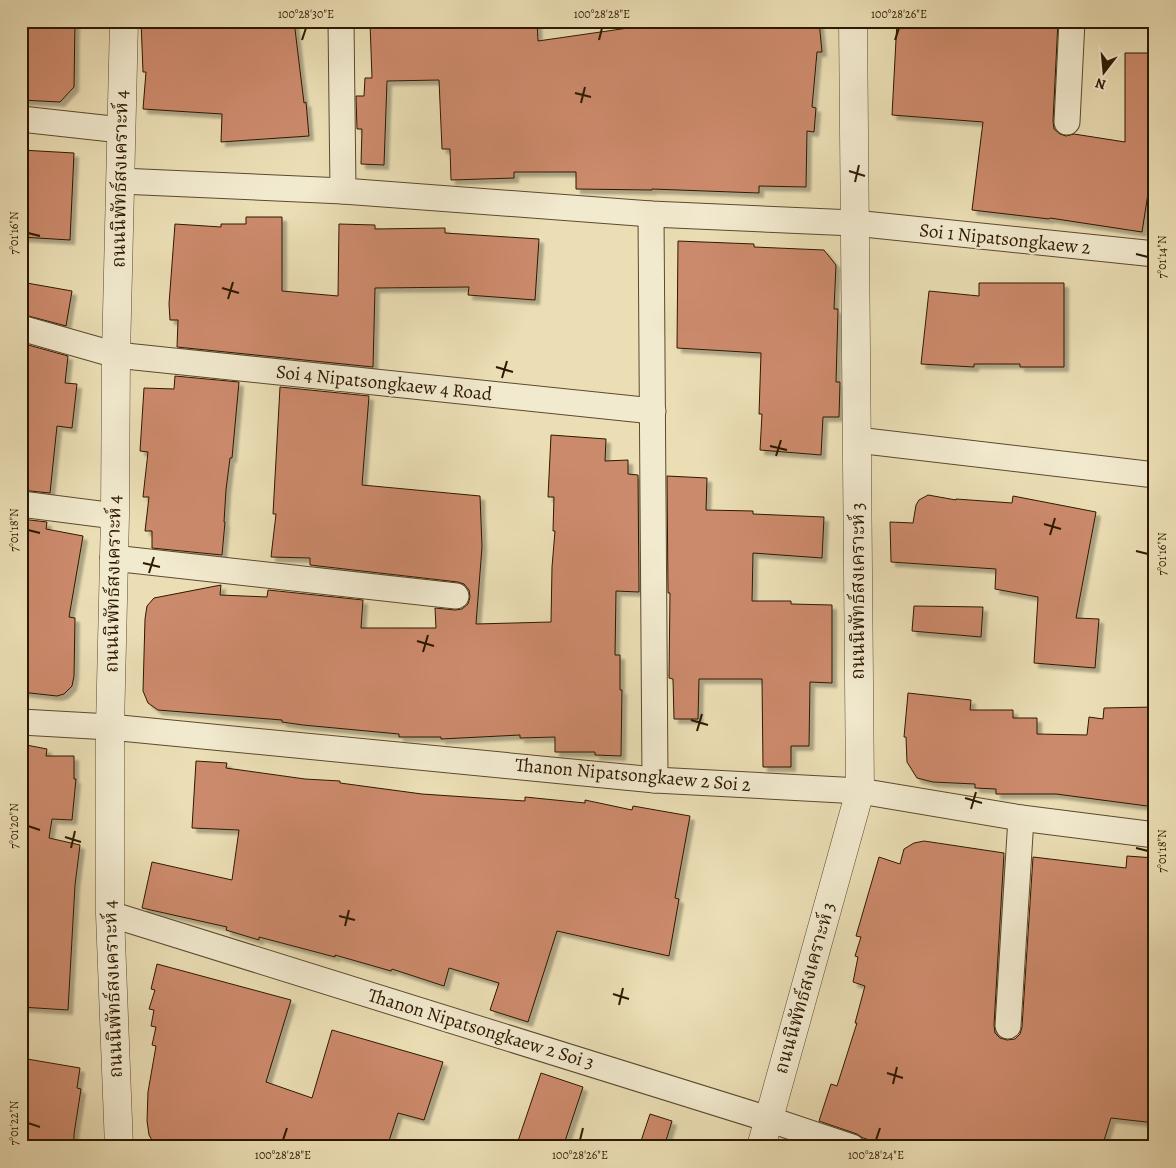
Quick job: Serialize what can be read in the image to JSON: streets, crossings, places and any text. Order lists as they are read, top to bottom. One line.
{"streets":{"street":["ถนนนิพัทธ์สงเคราะห์ 4","Soi 1 Nipatsongkaew 2","Soi 4 Nipatsongkaew 4 Road","ถนนนิพัทธ์สงเคราะห์ 3","Thanon Nipatsongkaew 2 Soi 2","Thanon Nipatsongkaew 2 Soi 3"]},"crossings":[["ถนนนิพัทธ์สงเคราะห์ 4","Soi 1 Nipatsongkaew 2"],["ถนนนิพัทธ์สงเคราะห์ 4","Soi 4 Nipatsongkaew 4 Road"],["ถนนนิพัทธ์สงเคราะห์ 4","Thanon Nipatsongkaew 2 Soi 2"],["ถนนนิพัทธ์สงเคราะห์ 4","Thanon Nipatsongkaew 2 Soi 3"],["Soi 1 Nipatsongkaew 2","ถนนนิพัทธ์สงเคราะห์ 3"],["ถนนนิพัทธ์สงเคราะห์ 3","Thanon Nipatsongkaew 2 Soi 2"],["ถนนนิพัทธ์สงเคราะห์ 3","Thanon Nipatsongkaew 2 Soi 3"]],"north":"bottom","coordinates":["100°28'30\"E","100°28'28\"E","100°28'26\"E","7°01'16\"N","7°01'14\"N","7°01'18\"N","7°01'20\"N","7°01'22\"N","100°28'24\"E"]}
